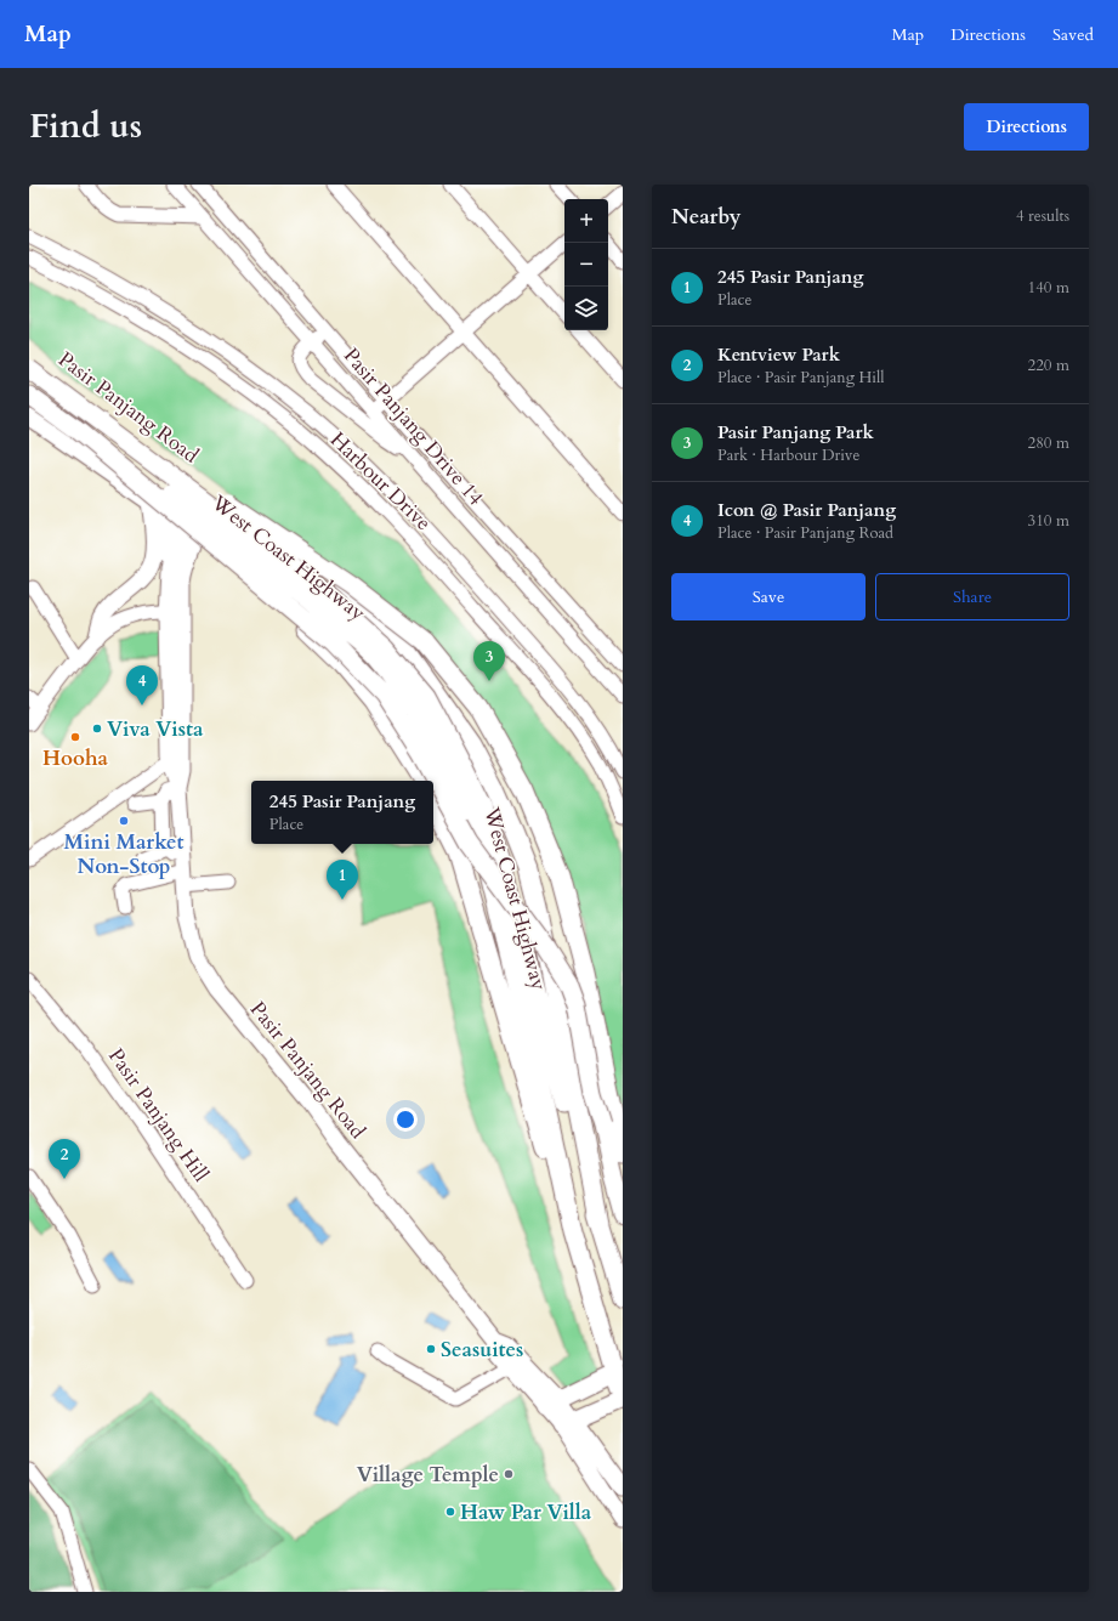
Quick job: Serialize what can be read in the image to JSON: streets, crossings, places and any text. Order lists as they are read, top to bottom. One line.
{"streets":{"highway":["West Coast Highway"],"main road":["Pasir Panjang Road"],"street":["Pasir Panjang Drive 14","Harbour Drive","Pasir Panjang Hill"]},"crossings":[["Pasir Panjang Road","West Coast Highway"]],"places":["Viva Vista","Hooha","Mini Market Non-Stop","Seasuites","Village Temple","Haw Par Villa"],"page":{"header":"Map","nav":["Map","Directions","Saved"],"title":"Find us","buttons":["Directions",["Save","Share"]],"heading":["Nearby","4 results"],"map_buttons":["+","−"],"list":[{"mark":"1","name":"245 Pasir Panjang","note":"Place","value":"140 m"},{"mark":"2","name":"Kentview Park","note":"Place · Pasir Panjang Hill","value":"220 m"},{"mark":"3","name":"Pasir Panjang Park","note":"Park · Harbour Drive","value":"280 m"},{"mark":"4","name":"Icon @ Pasir Panjang","note":"Place · Pasir Panjang Road","value":"310 m"}],"pins":["3","4","1","2"],"popup":["245 Pasir Panjang","Place"]}}
